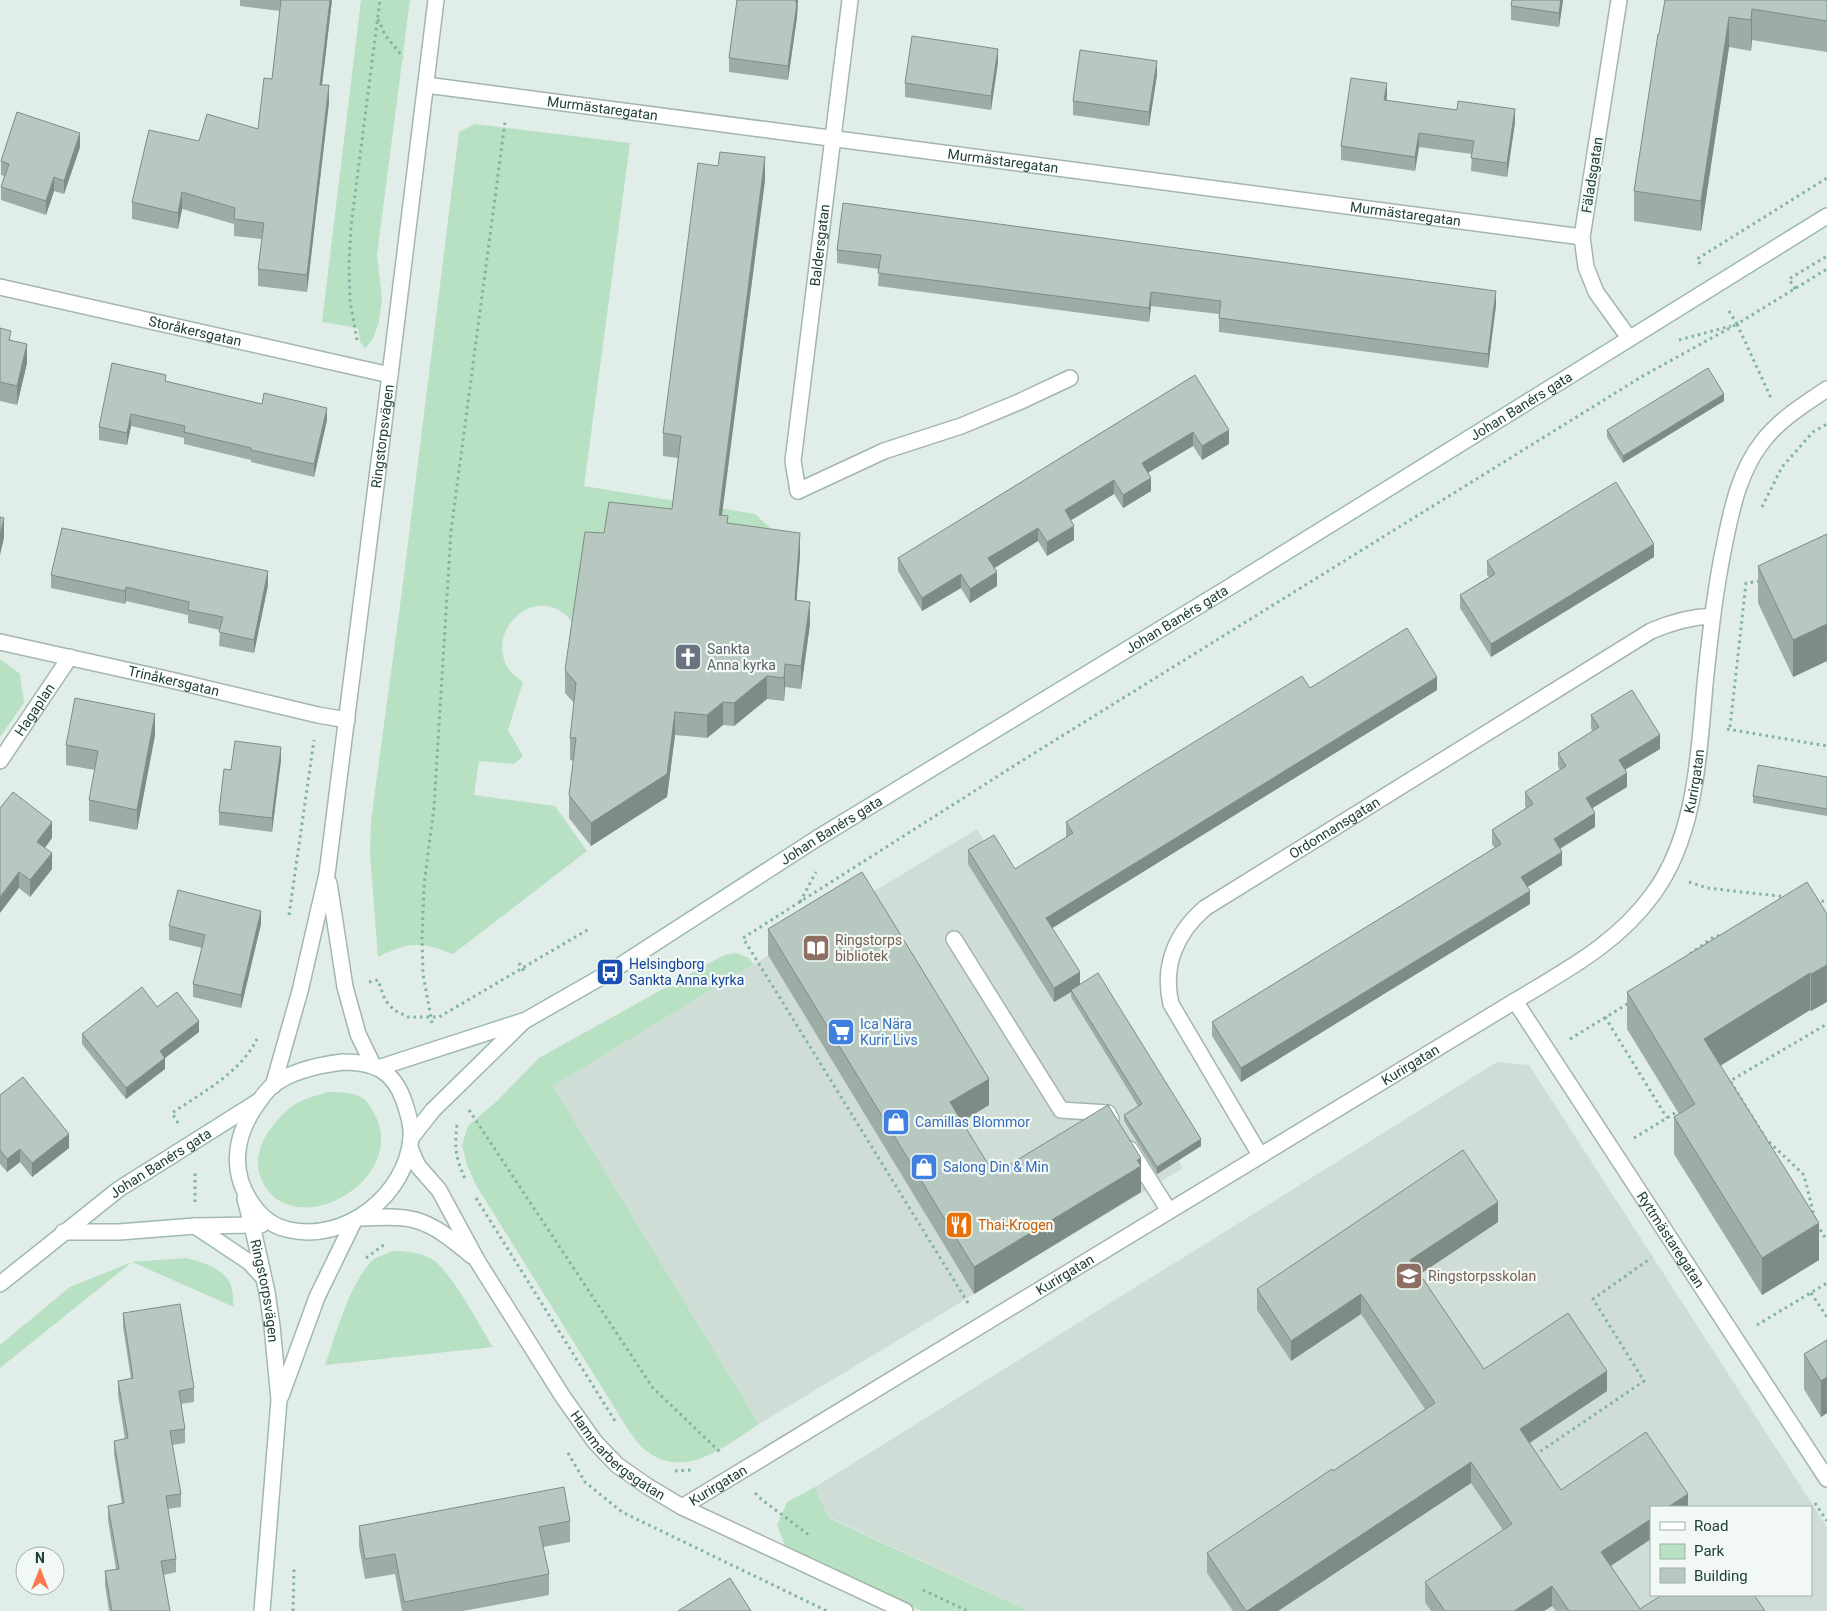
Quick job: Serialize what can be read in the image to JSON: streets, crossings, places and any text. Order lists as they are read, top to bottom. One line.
{"streets":{"street":["Murmästaregatan","Fäladsgatan","Baldersgatan","Storåkersgatan","Johan Banérs gata","Ringstorpsvägen","Trinåkersgatan","Hagaplan","Kurirgatan","Ordonnansgatan","Ryttmästaregatan","Hammarbergsgatan"]},"crossings":[["Murmästaregatan","Fäladsgatan"],["Murmästaregatan","Baldersgatan"],["Murmästaregatan","Ringstorpsvägen"],["Fäladsgatan","Johan Banérs gata"],["Storåkersgatan","Ringstorpsvägen"],["Johan Banérs gata","Ringstorpsvägen"],["Johan Banérs gata","Hammarbergsgatan"],["Ringstorpsvägen","Trinåkersgatan"],["Ringstorpsvägen","Hammarbergsgatan"],["Trinåkersgatan","Hagaplan"],["Kurirgatan","Ordonnansgatan"],["Kurirgatan","Ryttmästaregatan"],["Kurirgatan","Hammarbergsgatan"]],"places":{"church":["Sankta Anna kyrka"],"library":["Ringstorps bibliotek"],"bus stop":["Helsingborg Sankta Anna kyrka"],"supermarket":["Ica Nära Kurir Livs"],"shop":["Camillas Blommor","Salong Din & Min"],"restaurant":["Thai-Krogen"],"school or university":["Ringstorpsskolan"]},"legend":["Road","Park","Building"],"north":"top"}
